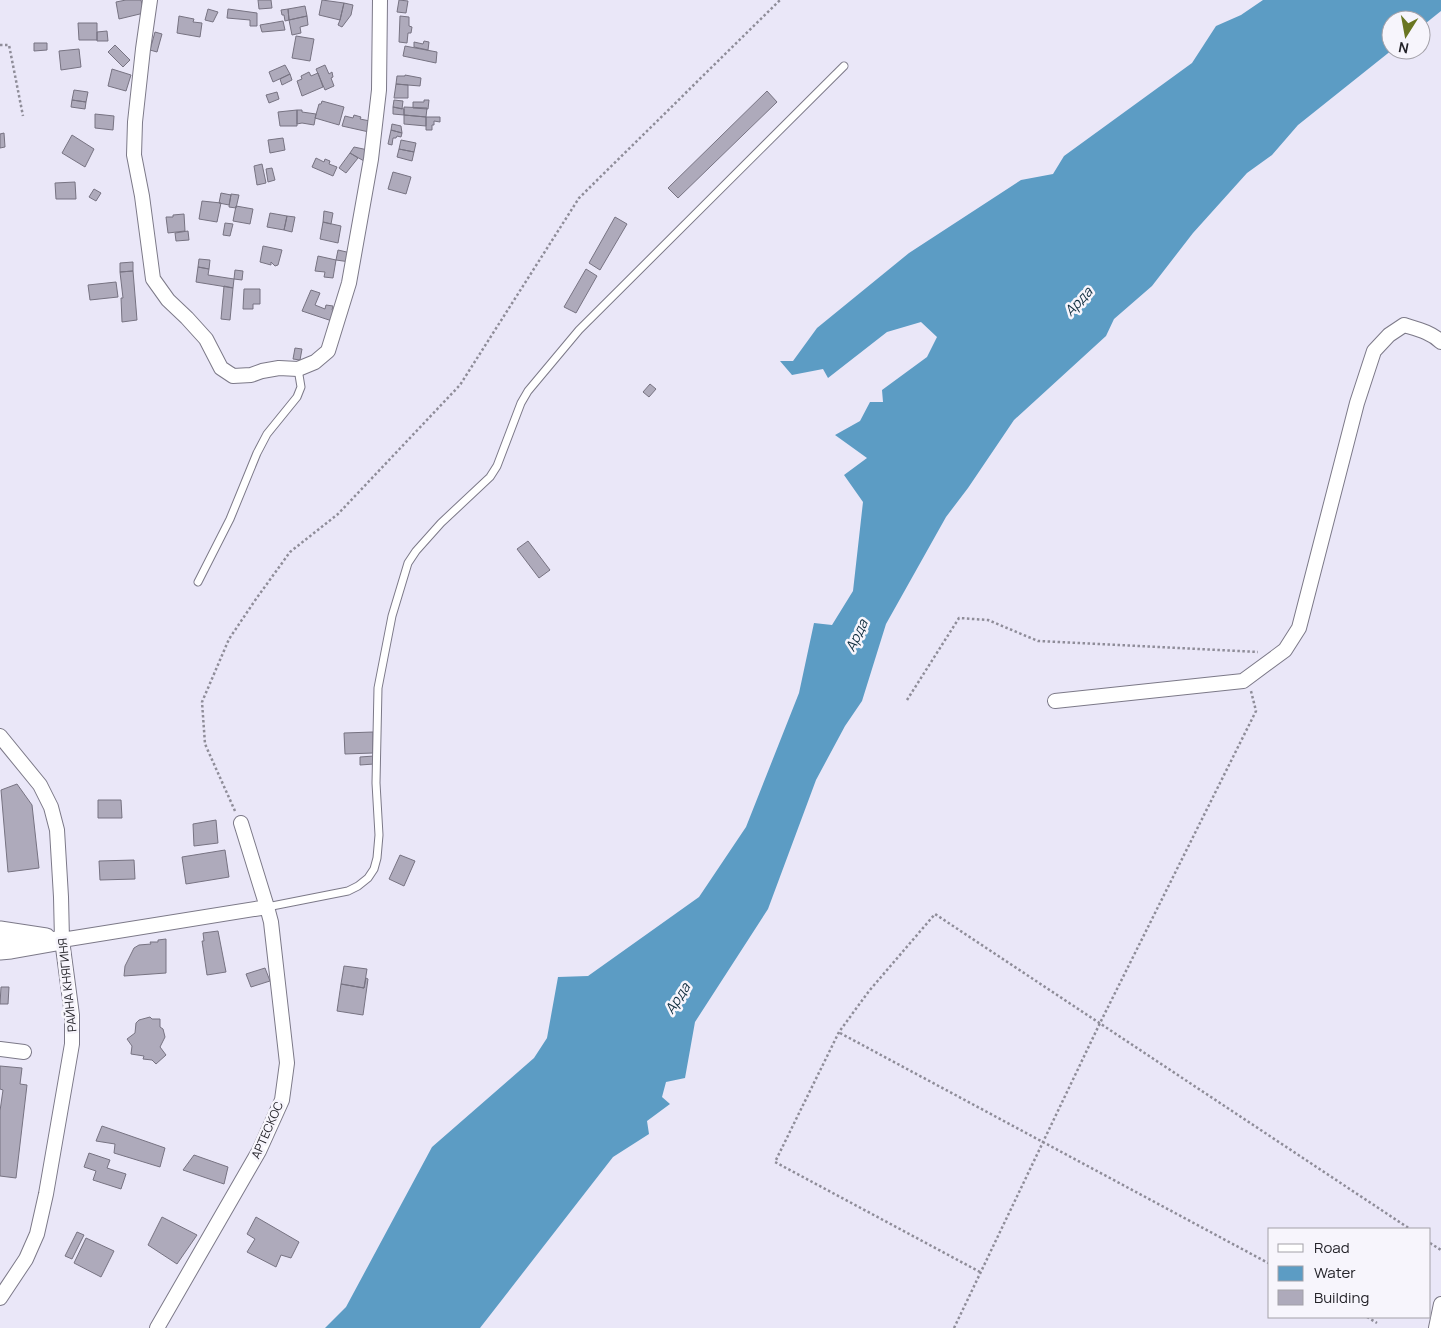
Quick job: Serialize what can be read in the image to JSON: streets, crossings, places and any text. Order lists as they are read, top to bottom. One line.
{"streets":{"street":["РАЙНА КНЯГИНЯ","АРТЕСКОС"]},"water":["Арда"],"legend":["Road","Water","Building"],"north":"bottom"}
